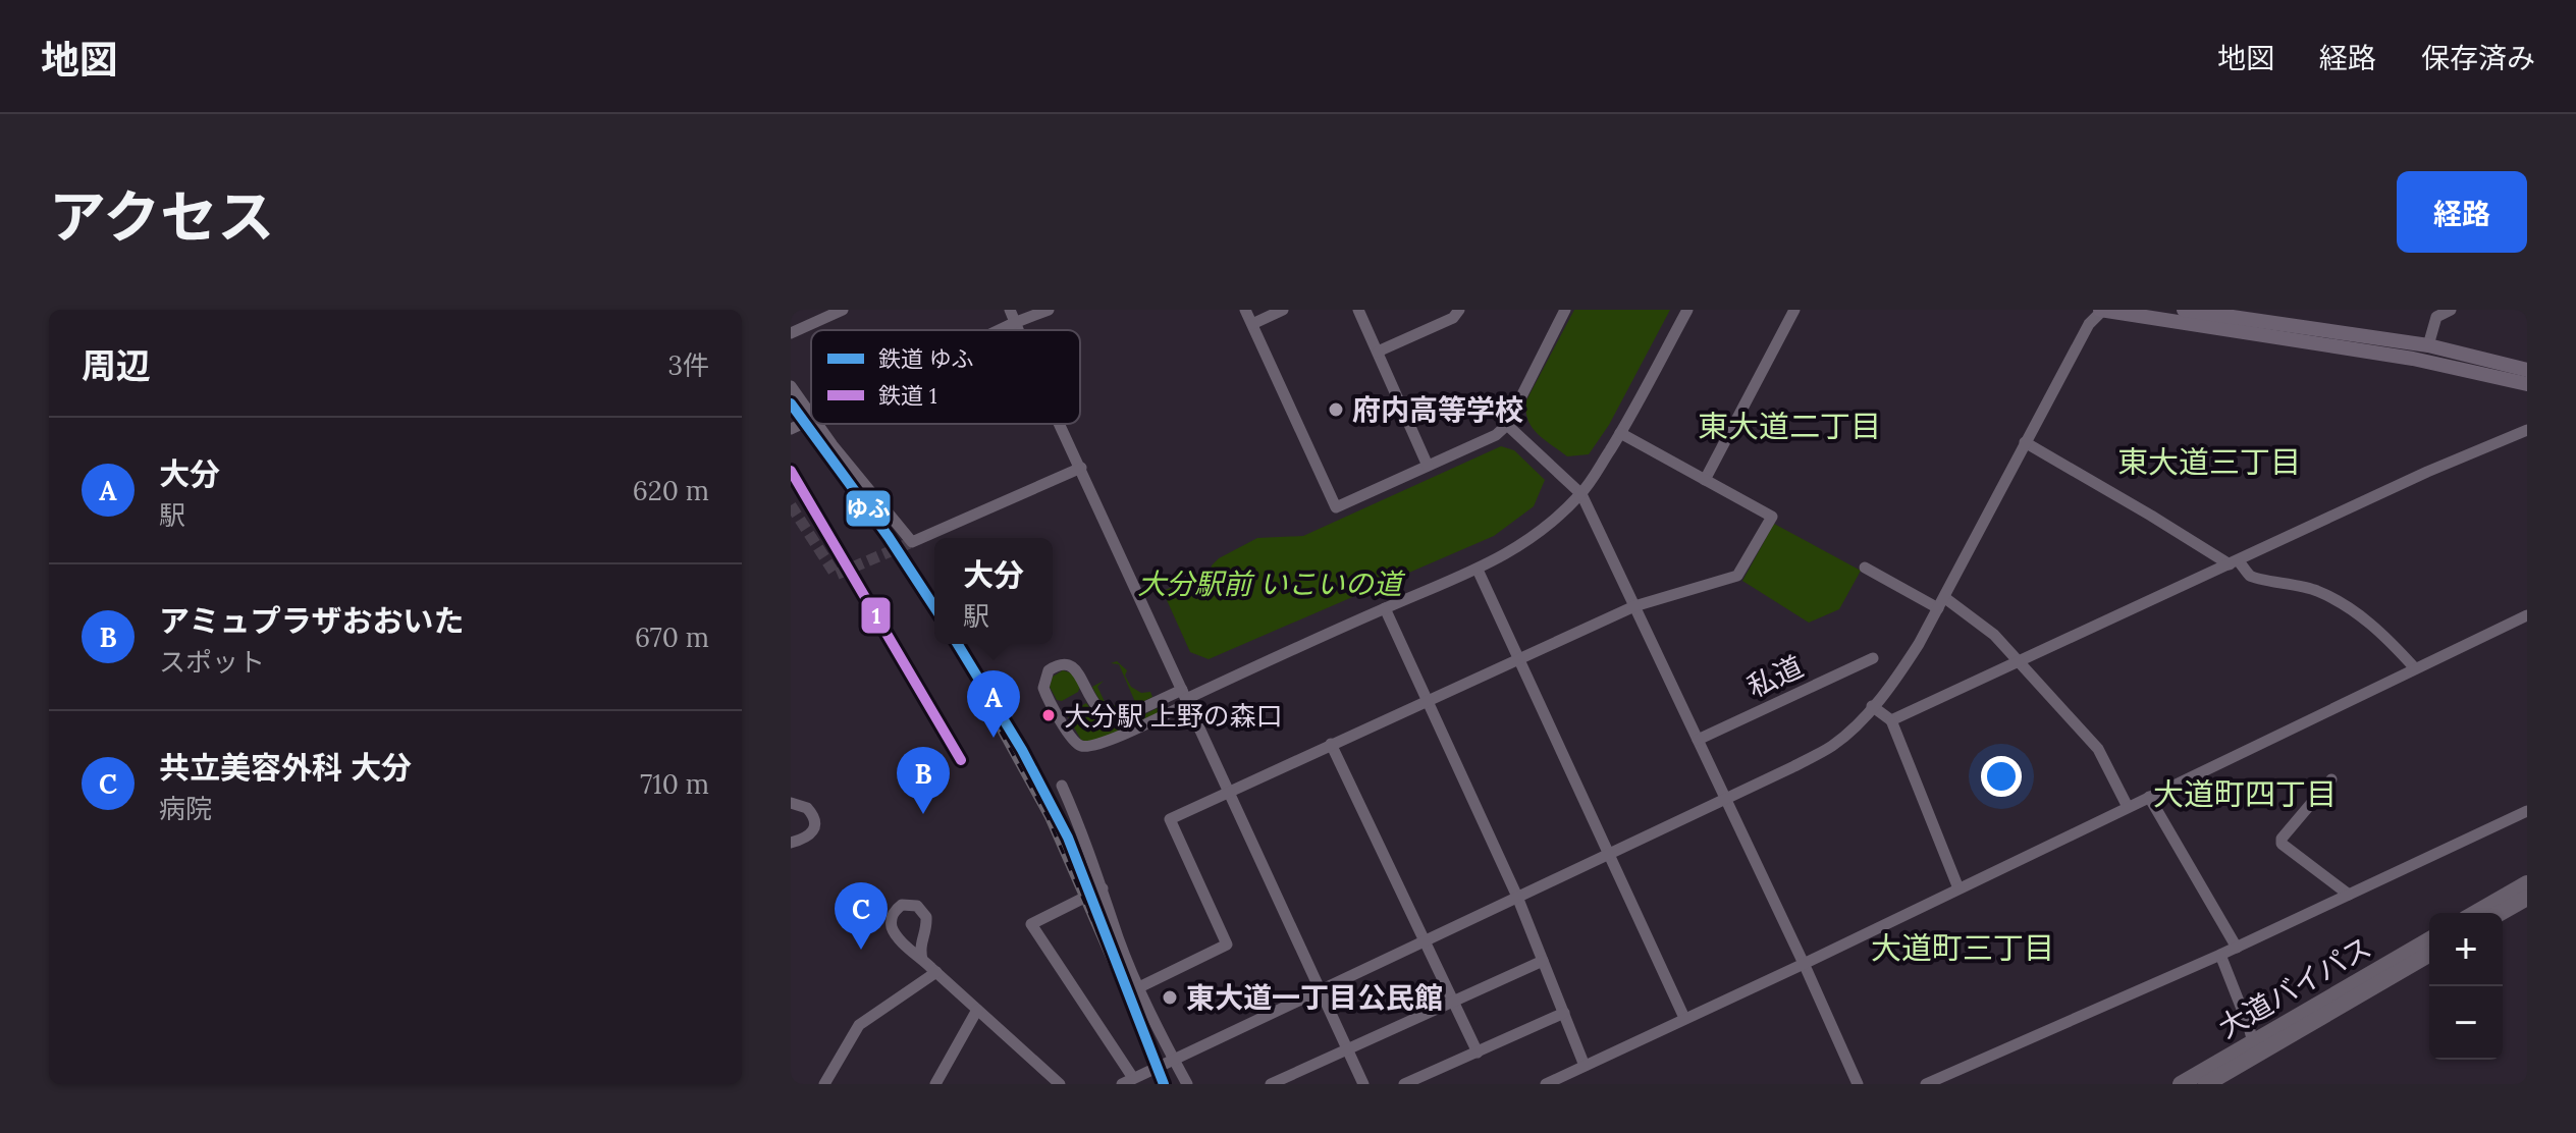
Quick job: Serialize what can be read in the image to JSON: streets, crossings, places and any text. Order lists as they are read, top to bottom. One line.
{"streets":{"highway":["大道バイパス"],"street":["私道"]},"districts":["東大道二丁目","東大道三丁目","大道町四丁目","大道町三丁目"],"parks":["大分駅前 いこいの道"],"places":["府内高等学校","大分駅 上野の森口","東大道一丁目公民館"],"lines":["rail line ゆふ","rail line 1"],"legend":["鉄道 ゆふ","鉄道 1"],"page":{"header":"地図","nav":["地図","経路","保存済み"],"title":"アクセス","buttons":"経路","heading":["周辺","3件"],"list":[{"mark":"A","name":"大分","note":"駅","value":"620 m"},{"mark":"B","name":"アミュプラザおおいた","note":"スポット","value":"670 m"},{"mark":"C","name":"共立美容外科 大分","note":"病院","value":"710 m"}],"popup":["大分","駅"],"pins":["A","B","C"],"map_buttons":["+","−"]}}
